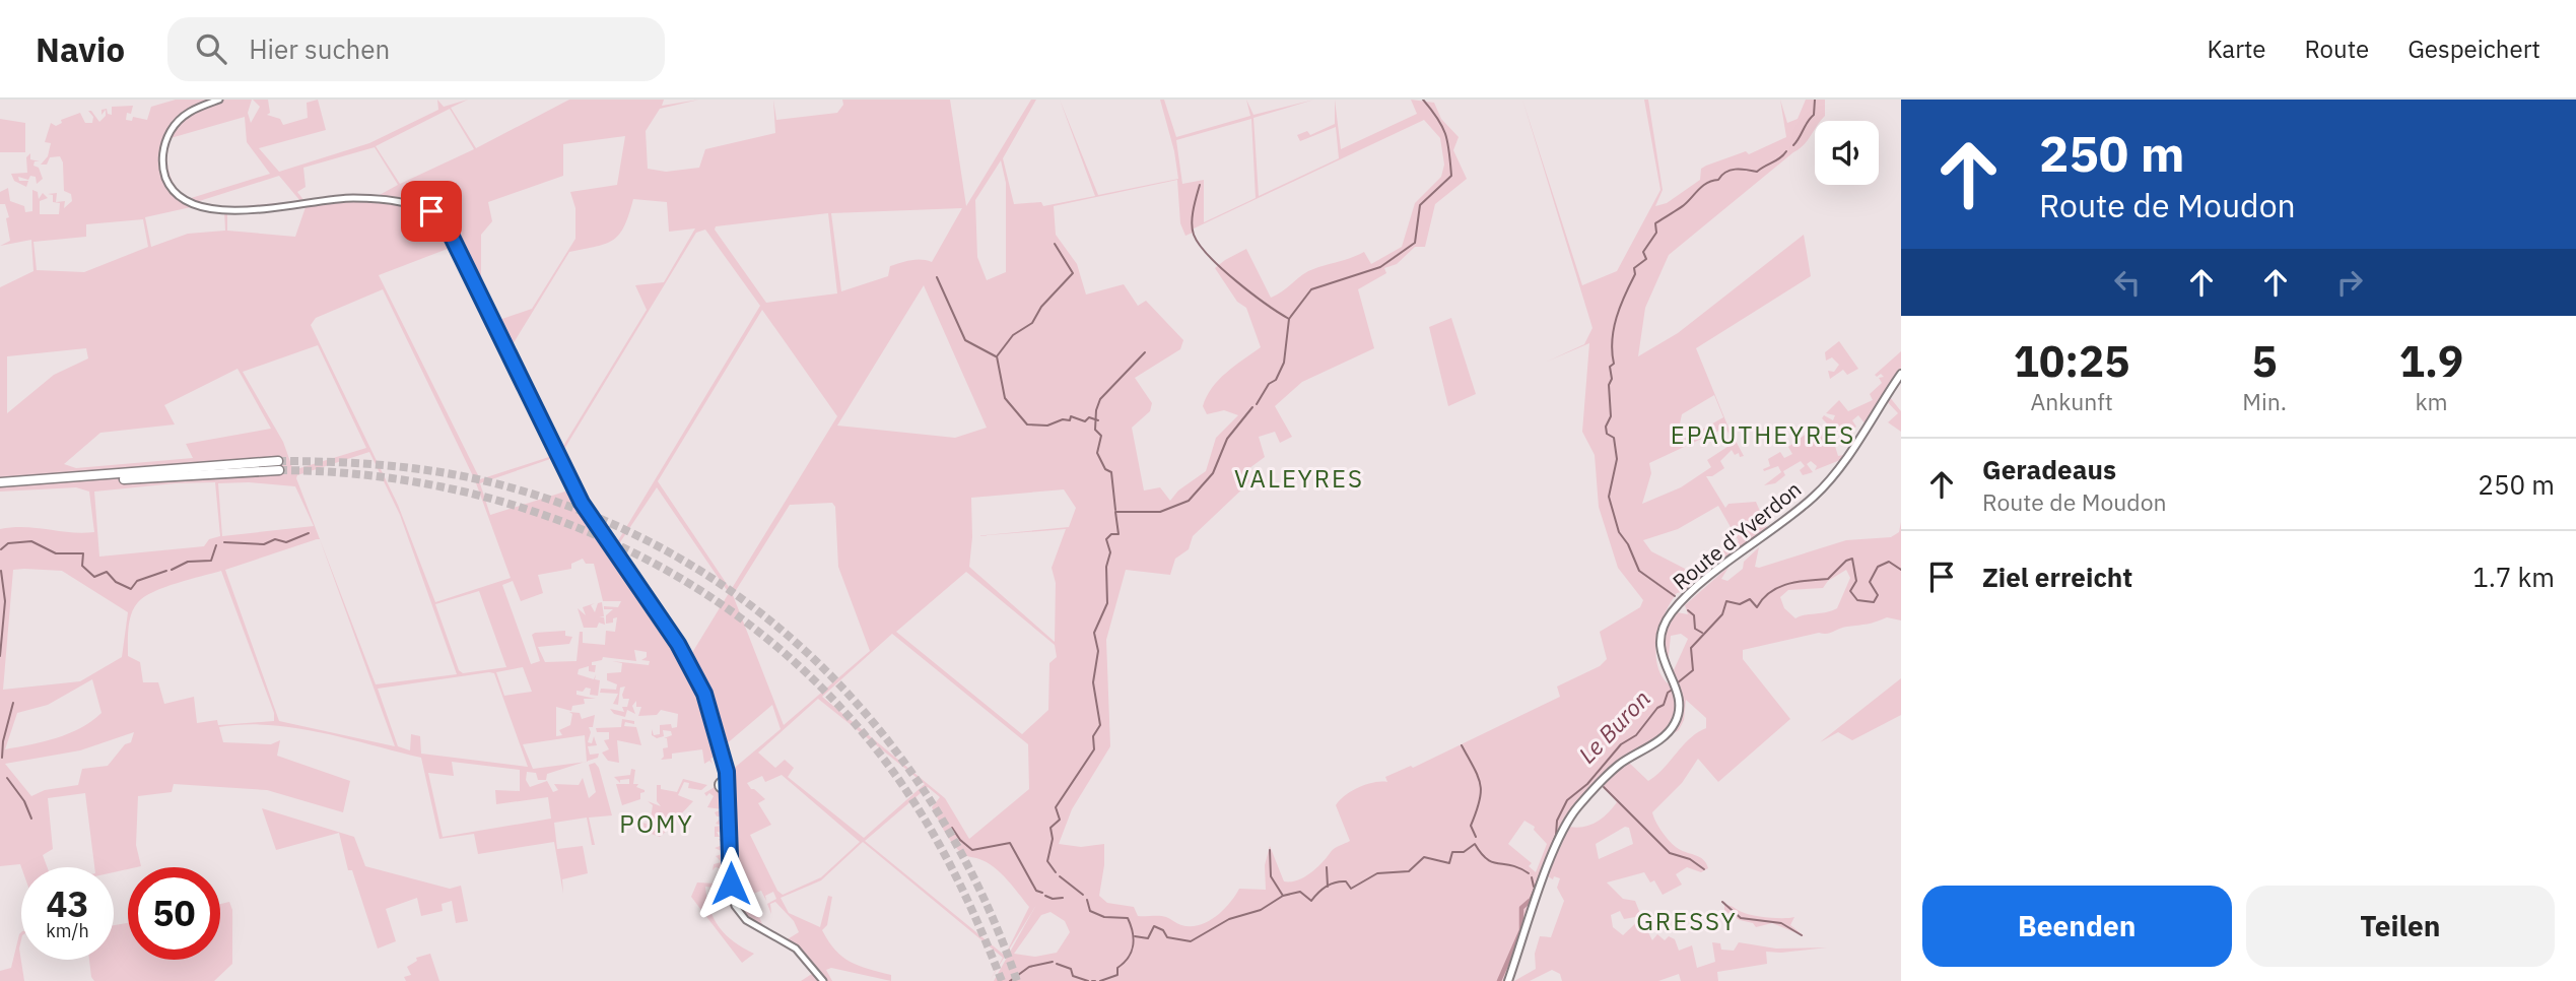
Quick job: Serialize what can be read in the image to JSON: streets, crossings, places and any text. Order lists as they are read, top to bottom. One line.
{"streets":{"main road":["Route d'Yverdon"]},"districts":["EPAUTHEYRES","VALEYRES","POMY","GRESSY"],"water":["Le Buron"],"page":{"header":"Navio","search":"Hier suchen","nav":["Karte","Route","Gespeichert"],"turn":["250 m","Route de Moudon"],"eta":["10:25","Ankunft","5","Min.","1.9","km"],"list":[{"name":"Geradeaus","note":"Route de Moudon","value":"250 m"},{"name":"Ziel erreicht","value":"1.7 km"}],"speed":"43 km/h","limit":"50","buttons":["Beenden","Teilen"]}}
